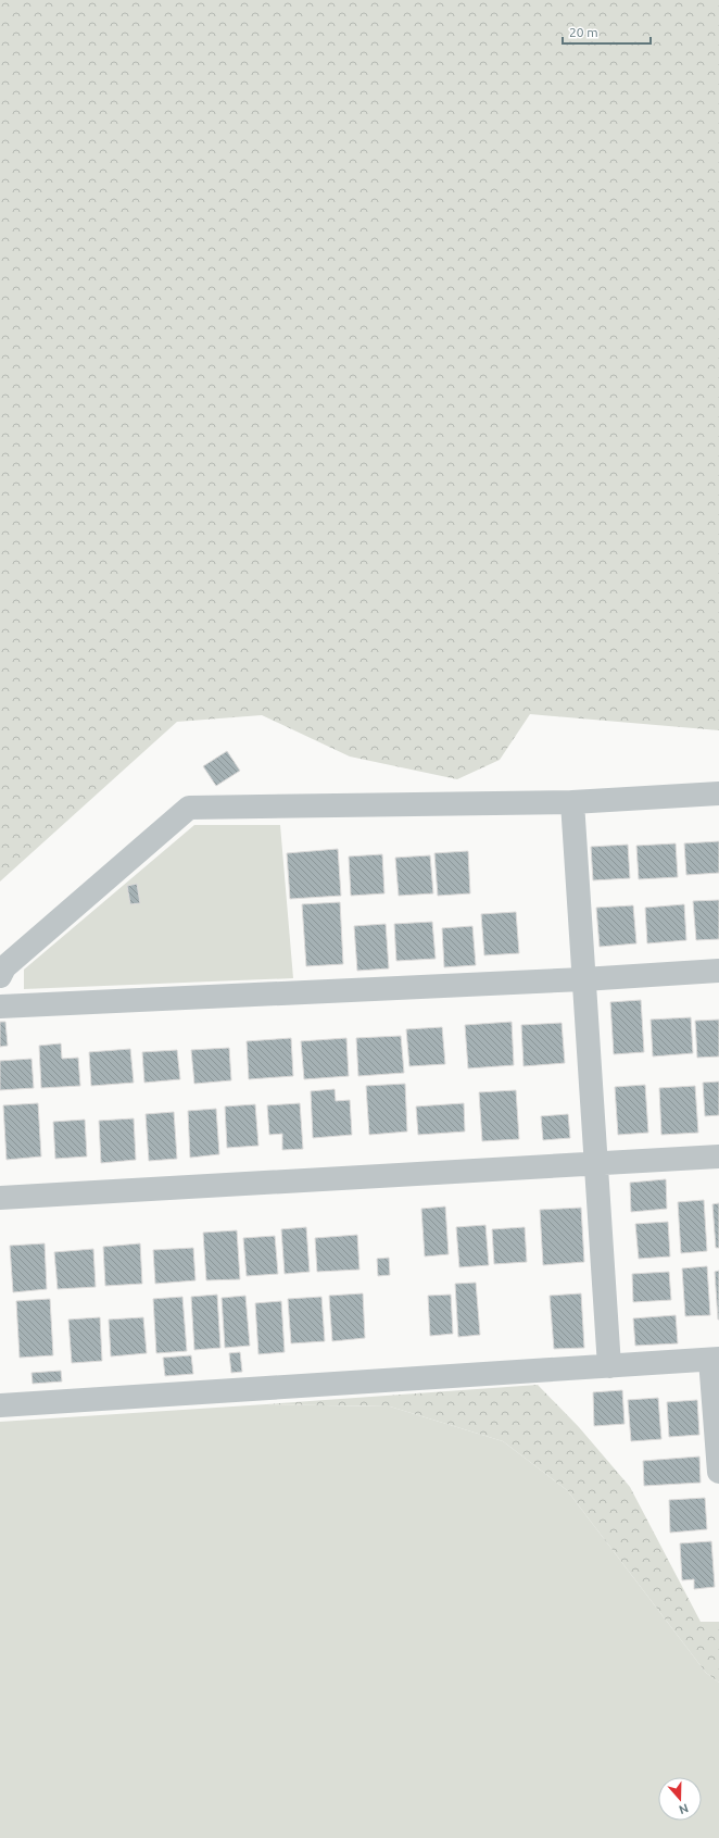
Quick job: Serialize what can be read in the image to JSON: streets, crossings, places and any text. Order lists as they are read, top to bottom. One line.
{"scale_bar":"20 m","north":"bottom"}
